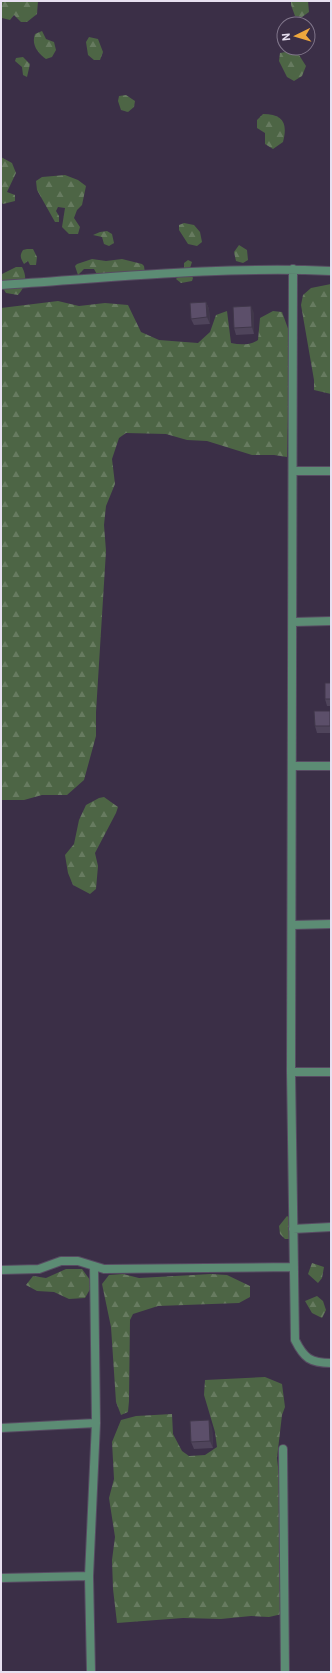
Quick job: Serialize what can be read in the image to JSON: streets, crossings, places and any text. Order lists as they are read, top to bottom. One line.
{"north":"left"}
